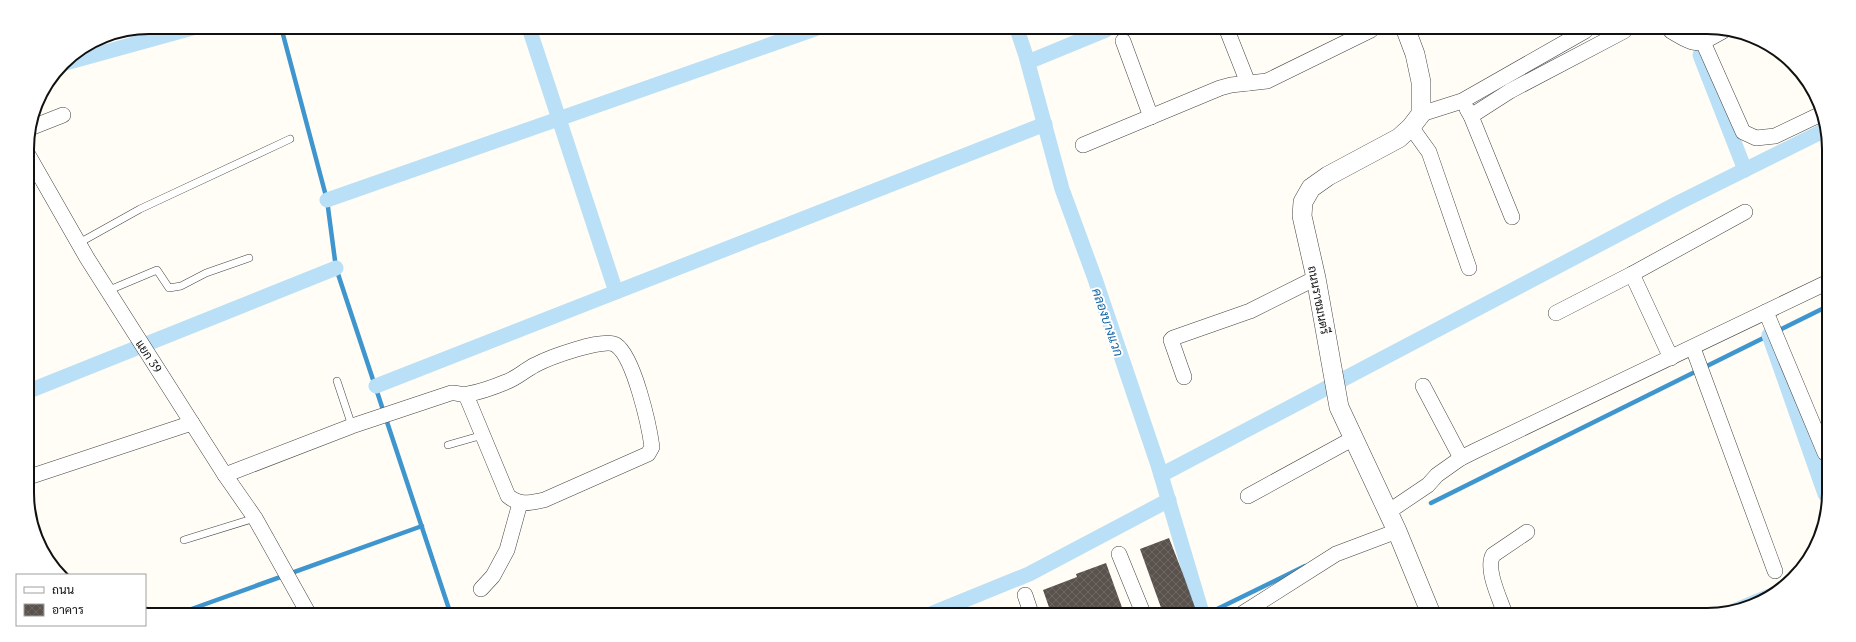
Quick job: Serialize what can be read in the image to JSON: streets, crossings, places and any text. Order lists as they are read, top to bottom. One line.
{"streets":{"street":["ถนนราชมนตรี","แยก 39"]},"water":["คลองบางแวก"],"legend":["ถนน","อาคาร"]}
